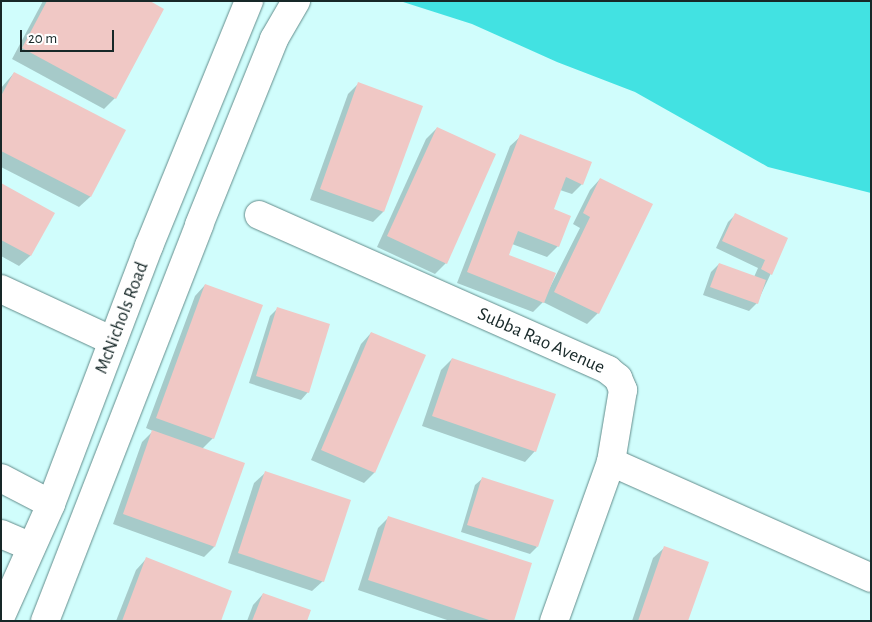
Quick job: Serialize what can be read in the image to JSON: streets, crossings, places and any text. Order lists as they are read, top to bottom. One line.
{"streets":{"main road":["McNichols Road","Subba Rao Avenue"]},"scale_bar":"20 m"}
